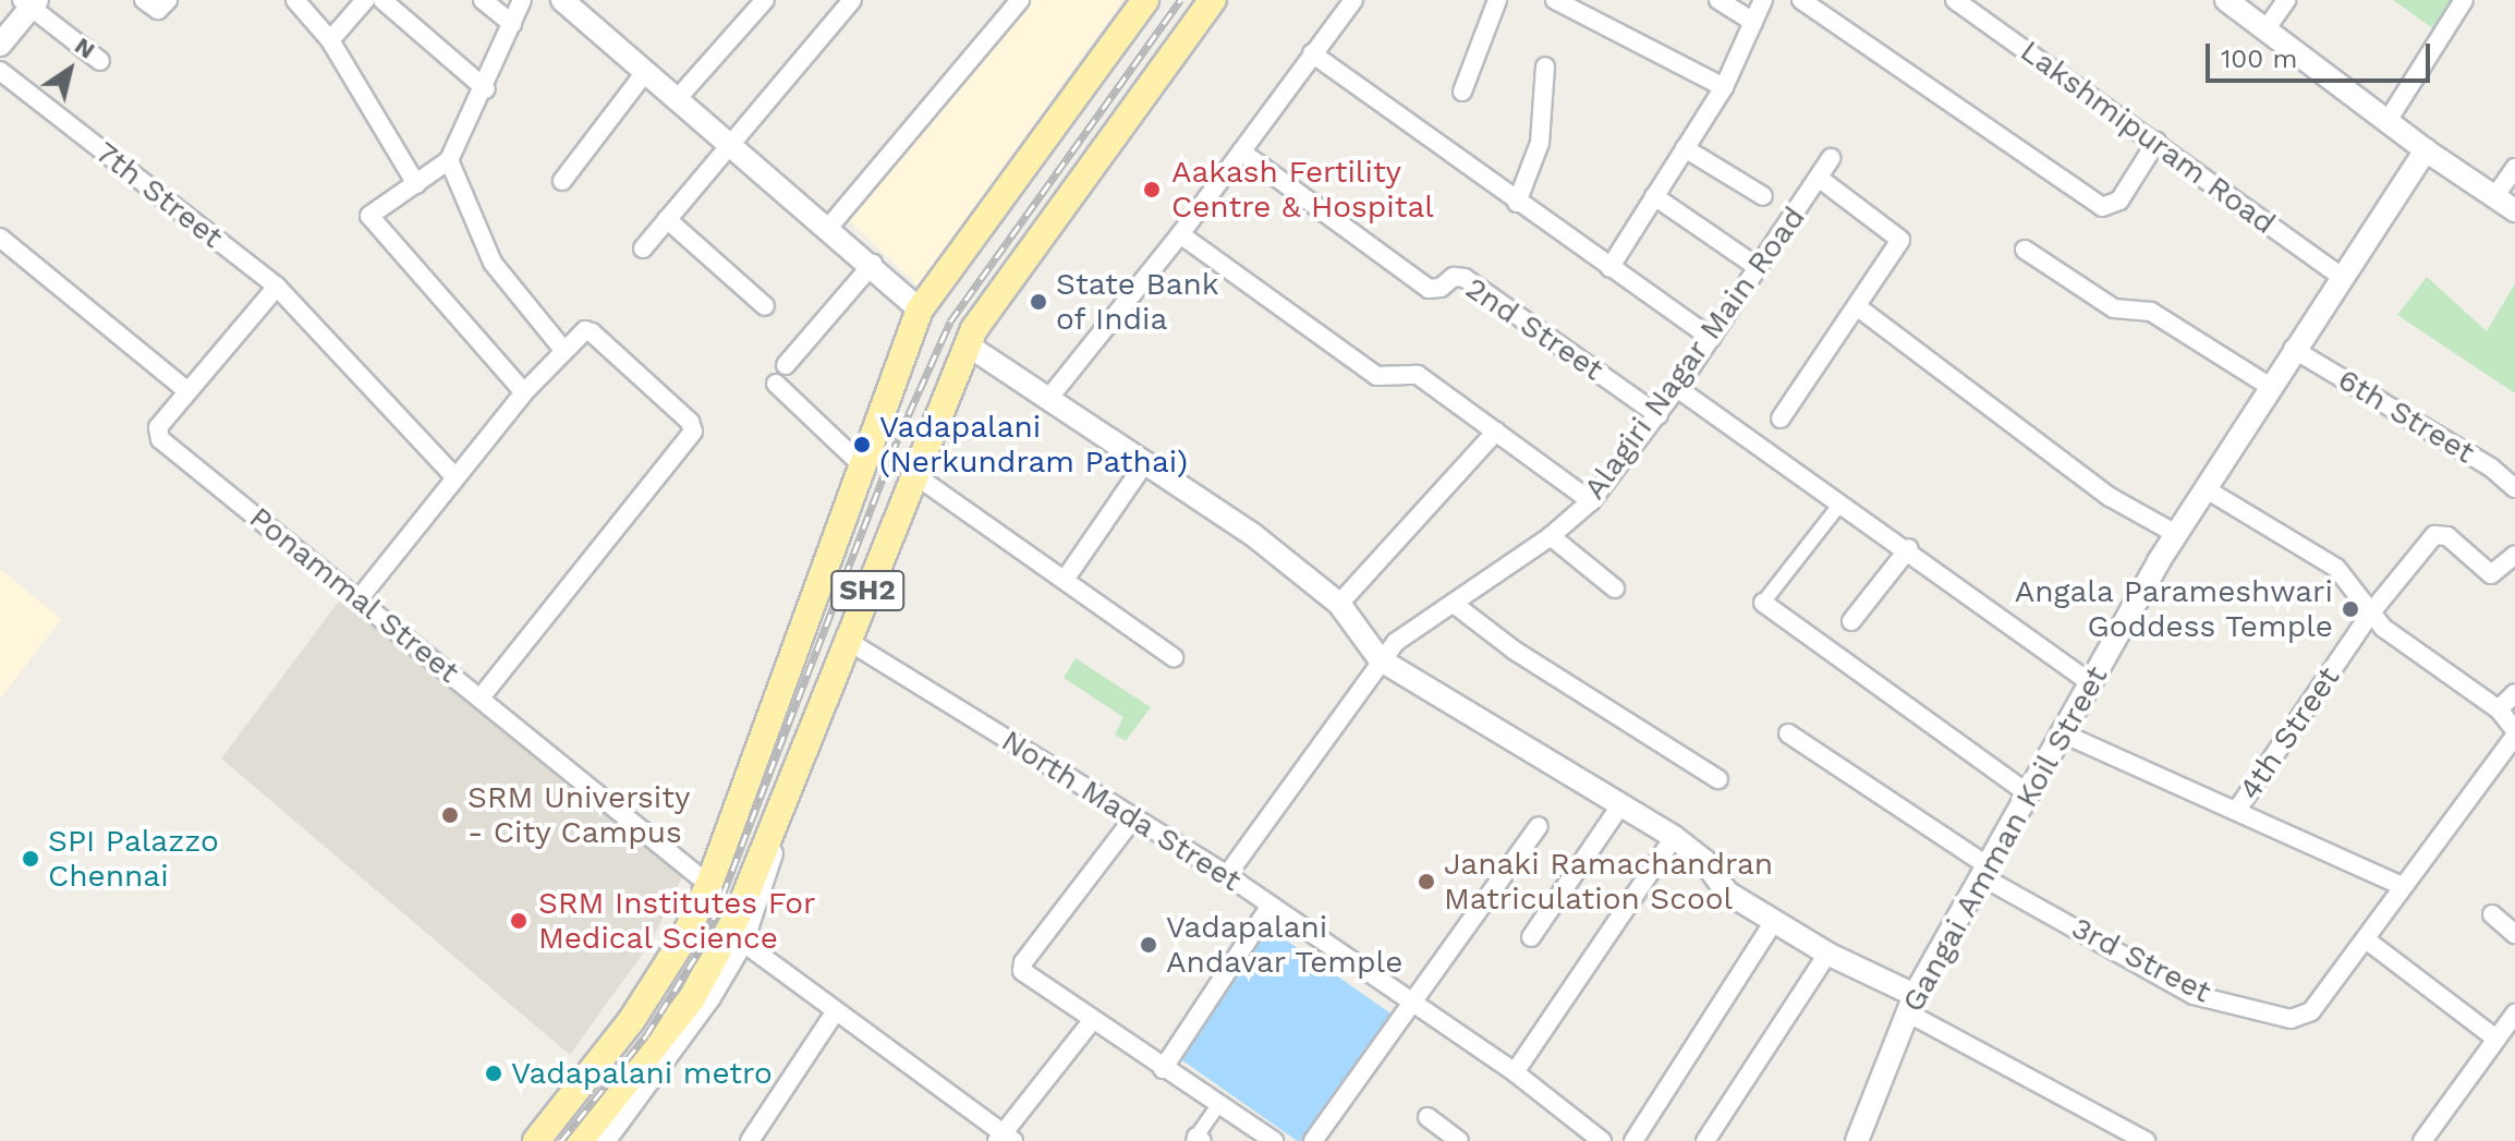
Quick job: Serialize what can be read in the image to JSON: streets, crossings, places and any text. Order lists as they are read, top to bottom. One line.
{"streets":{"main road":["SH2"],"street":["Lakshmipuram Road","7th Street","2nd Street","Alagiri Nagar Main Road","6th Street","Ponammal Street","4th Street","North Mada Street","Gangai Amman Koil Street","3rd Street"]},"crossings":[["Lakshmipuram Road","Gangai Amman Koil Street"],["7th Street","Ponammal Street"],["2nd Street","Alagiri Nagar Main Road"],["Alagiri Nagar Main Road","North Mada Street"],["6th Street","Gangai Amman Koil Street"],["SH2","North Mada Street"],["Gangai Amman Koil Street","3rd Street"]],"places":["Aakash Fertility Centre & Hospital","State Bank of India","Vadapalani (Nerkundram Pathai)","Angala Parameshwari Goddess Temple","SRM University - City Campus","SPI Palazzo Chennai","Janaki Ramachandran Matriculation Scool","SRM Institutes For Medical Science","Vadapalani Andavar Temple","Vadapalani metro"],"scale_bar":"100 m","north":"top right"}
